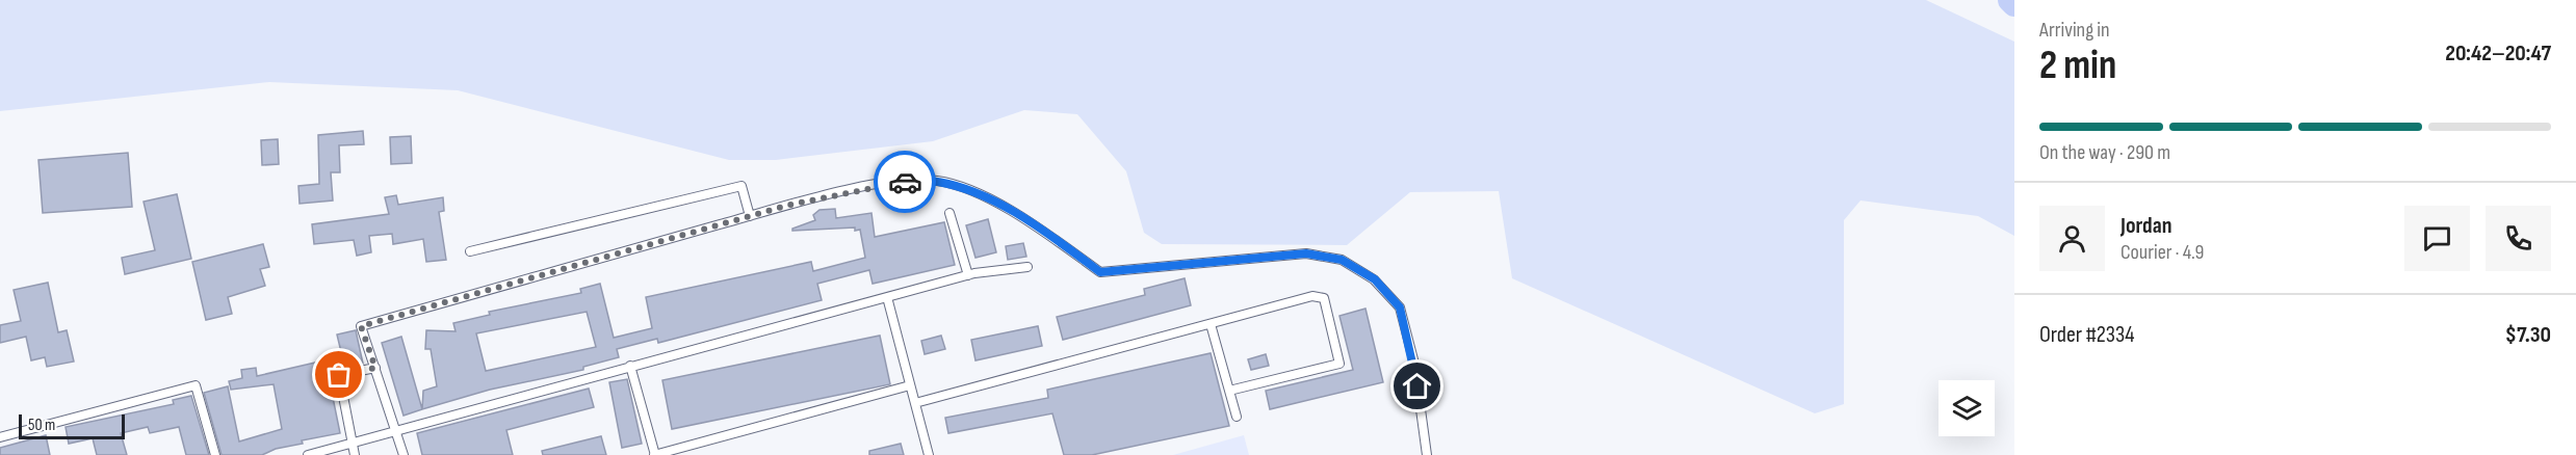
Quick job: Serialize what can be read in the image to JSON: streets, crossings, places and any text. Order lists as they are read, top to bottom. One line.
{"scale_bar":"50 m","page":{"heading":["2 min","Arriving in","20:42–20:47"],"panel":["Jordan","Courier · 4.9","Order #2334","$7.30"],"bar":"On the way · 290 m","scale":"50 m"}}
